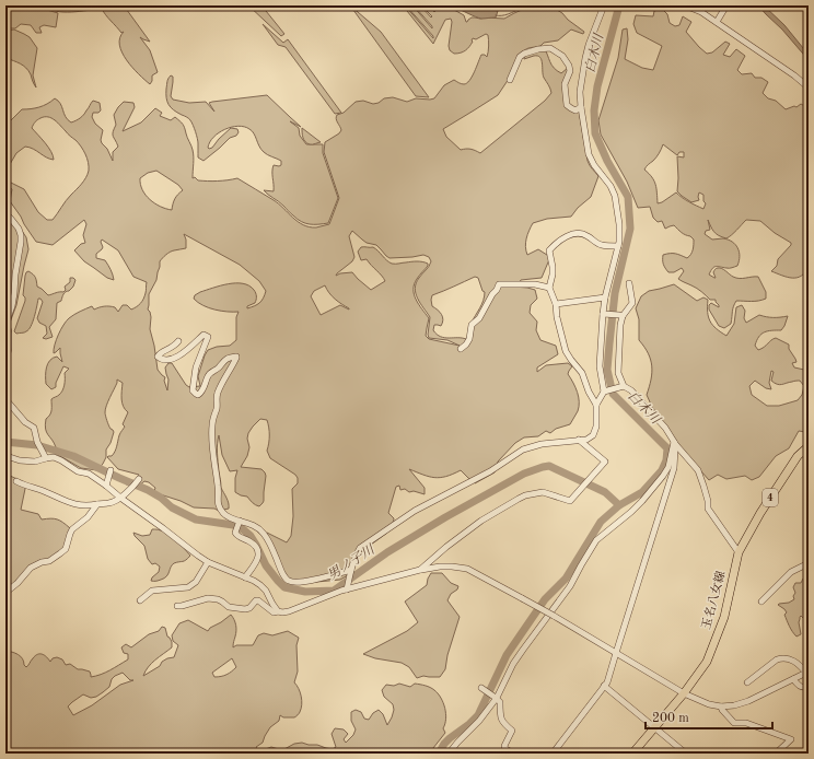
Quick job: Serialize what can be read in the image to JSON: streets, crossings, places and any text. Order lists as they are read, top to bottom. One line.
{"streets":{"main road":["4","玉名八女線"]},"water":["白木川","男ノ子川"],"scale_bar":"200 m"}
